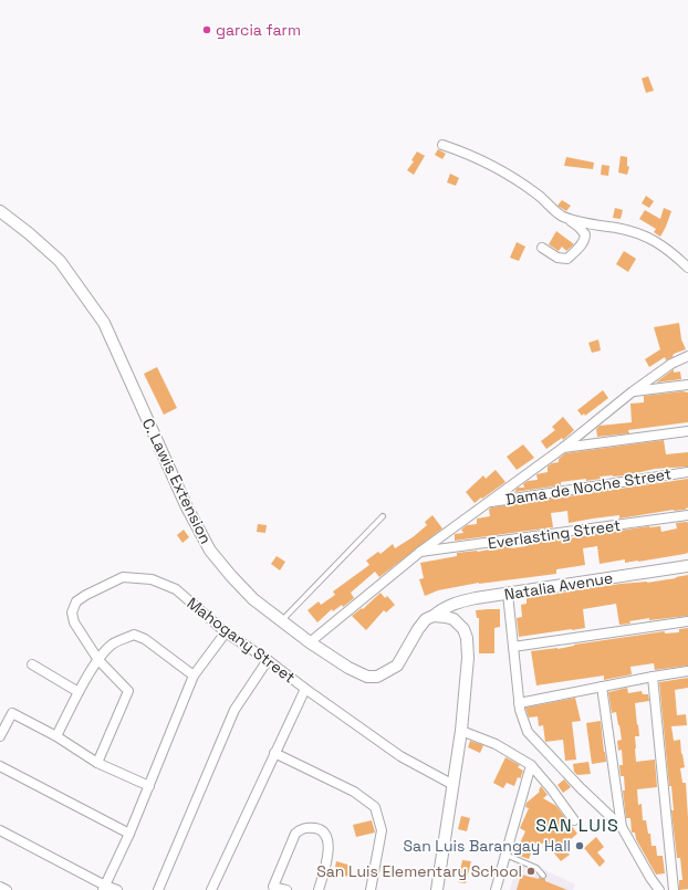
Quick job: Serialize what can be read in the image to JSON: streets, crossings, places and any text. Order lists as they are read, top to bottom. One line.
{"streets":{"street":["C. Lawis Extension","Dama de Noche Street","Everlasting Street","Natalia Avenue","Mahogany Street"]},"crossings":[["C. Lawis Extension","Natalia Avenue"]],"districts":["SAN LUIS"],"places":["garcia farm","San Luis Barangay Hall","San Luis Elementary School"]}
